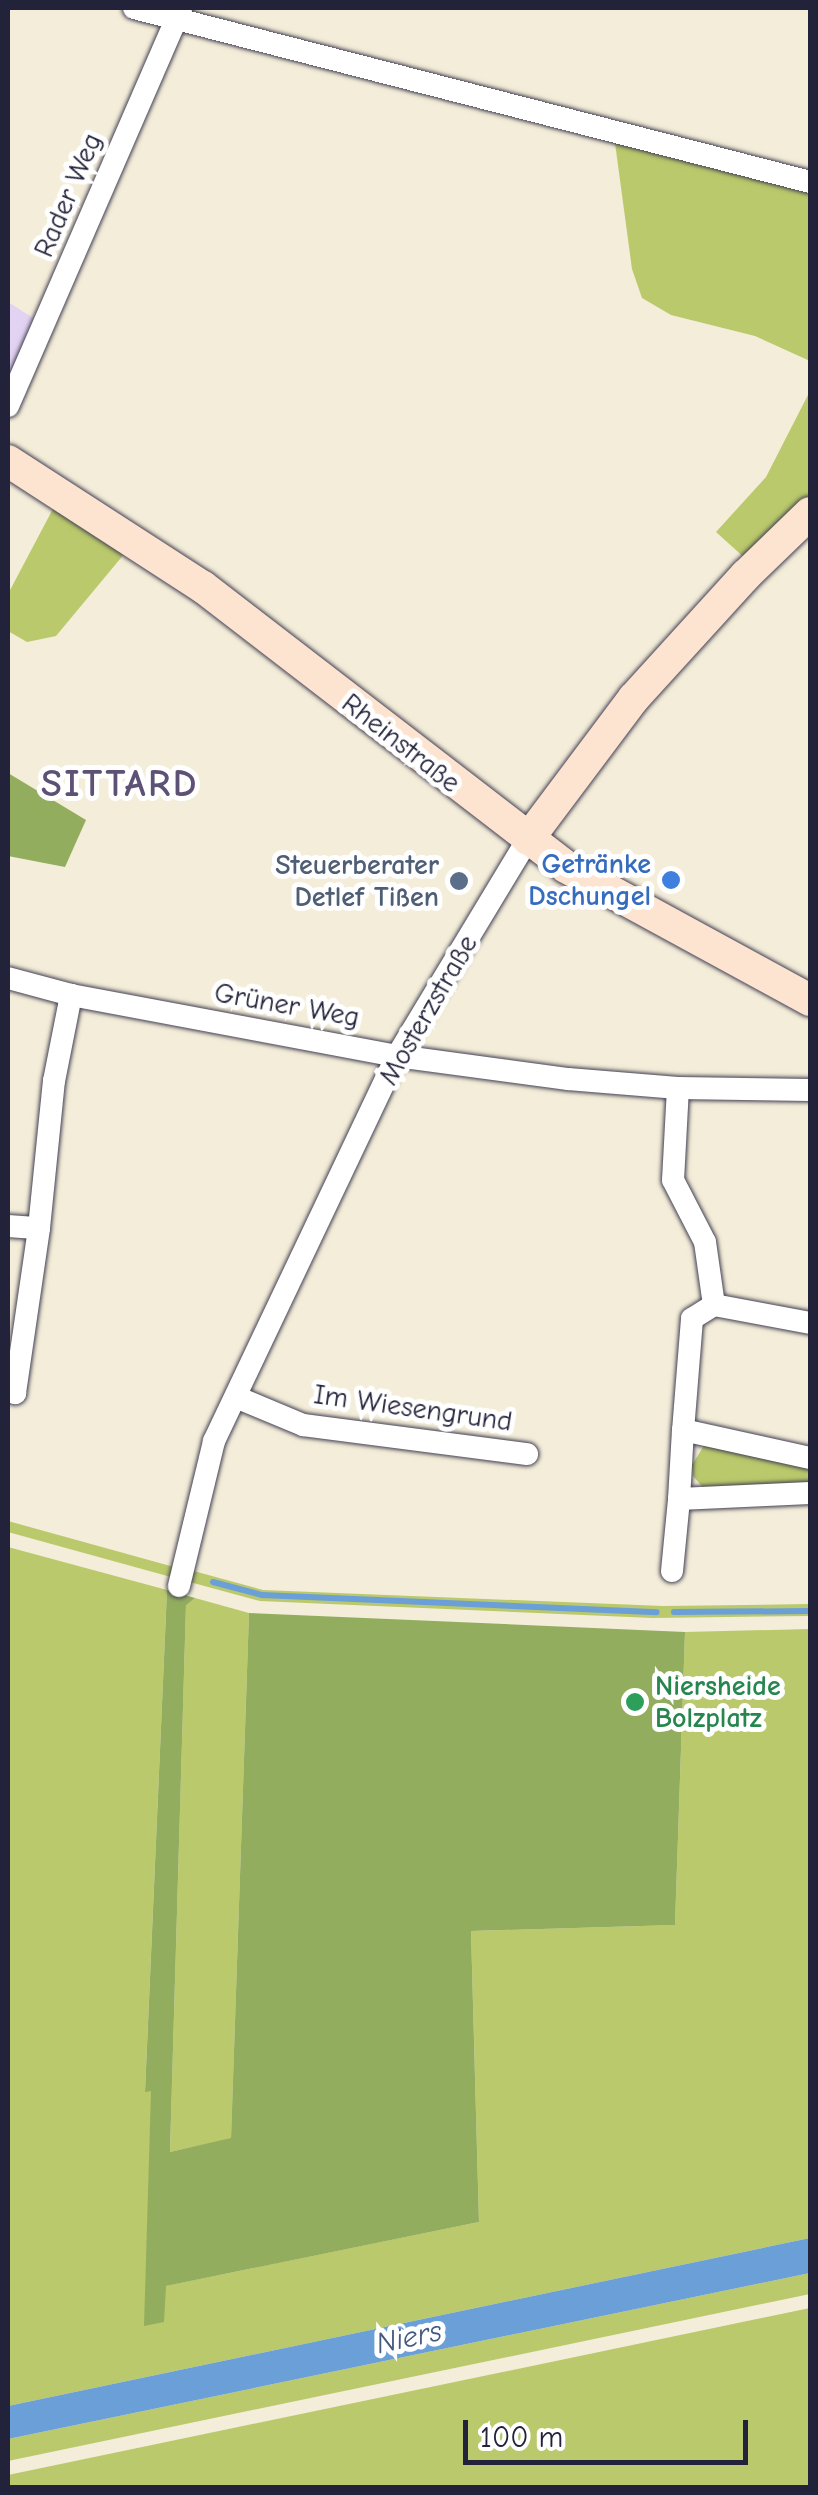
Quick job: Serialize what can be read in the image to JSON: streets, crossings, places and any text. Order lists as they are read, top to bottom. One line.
{"streets":{"street":["Rader Weg","Rheinstraße","Grüner Weg","Mosterzstraße","Im Wiesengrund"]},"crossings":[["Rheinstraße","Mosterzstraße"],["Grüner Weg","Mosterzstraße"],["Mosterzstraße","Im Wiesengrund"]],"districts":["SITTARD"],"water":["Niers"],"places":["Getränke Dschungel","Steuerberater Detlef Tißen","Niersheide Bolzplatz"],"scale_bar":"100 m"}
